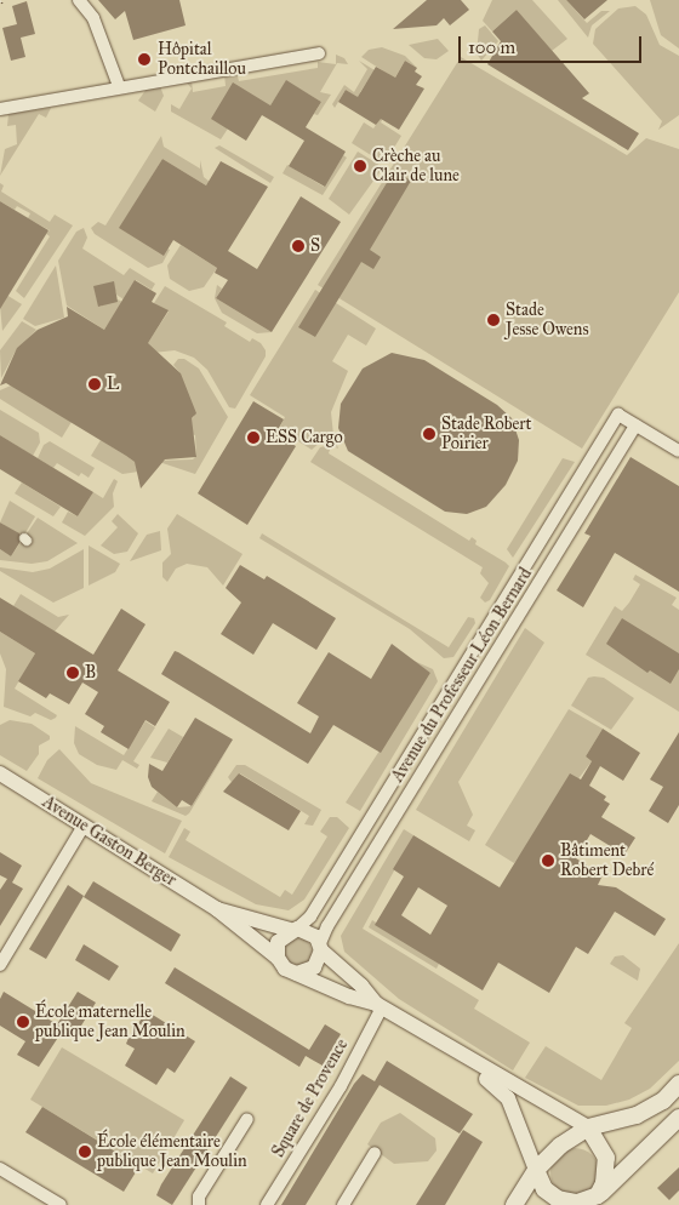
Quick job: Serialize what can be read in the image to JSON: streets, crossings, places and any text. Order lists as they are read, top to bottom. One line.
{"streets":{"main road":["Avenue Gaston Berger"],"street":["Avenue du Professeur Léon Bernard","Square de Provence"]},"crossings":[["Avenue du Professeur Léon Bernard","Avenue Gaston Berger"],["Avenue Gaston Berger","Square de Provence"]],"places":["Hôpital Pontchaillou","Crèche au Clair de lune","S","Stade Jesse Owens","L","Stade Robert Poirier","ESS Cargo","B","Bâtiment Robert Debré","École maternelle publique Jean Moulin","École élémentaire publique Jean Moulin"],"scale_bar":"100 m"}
